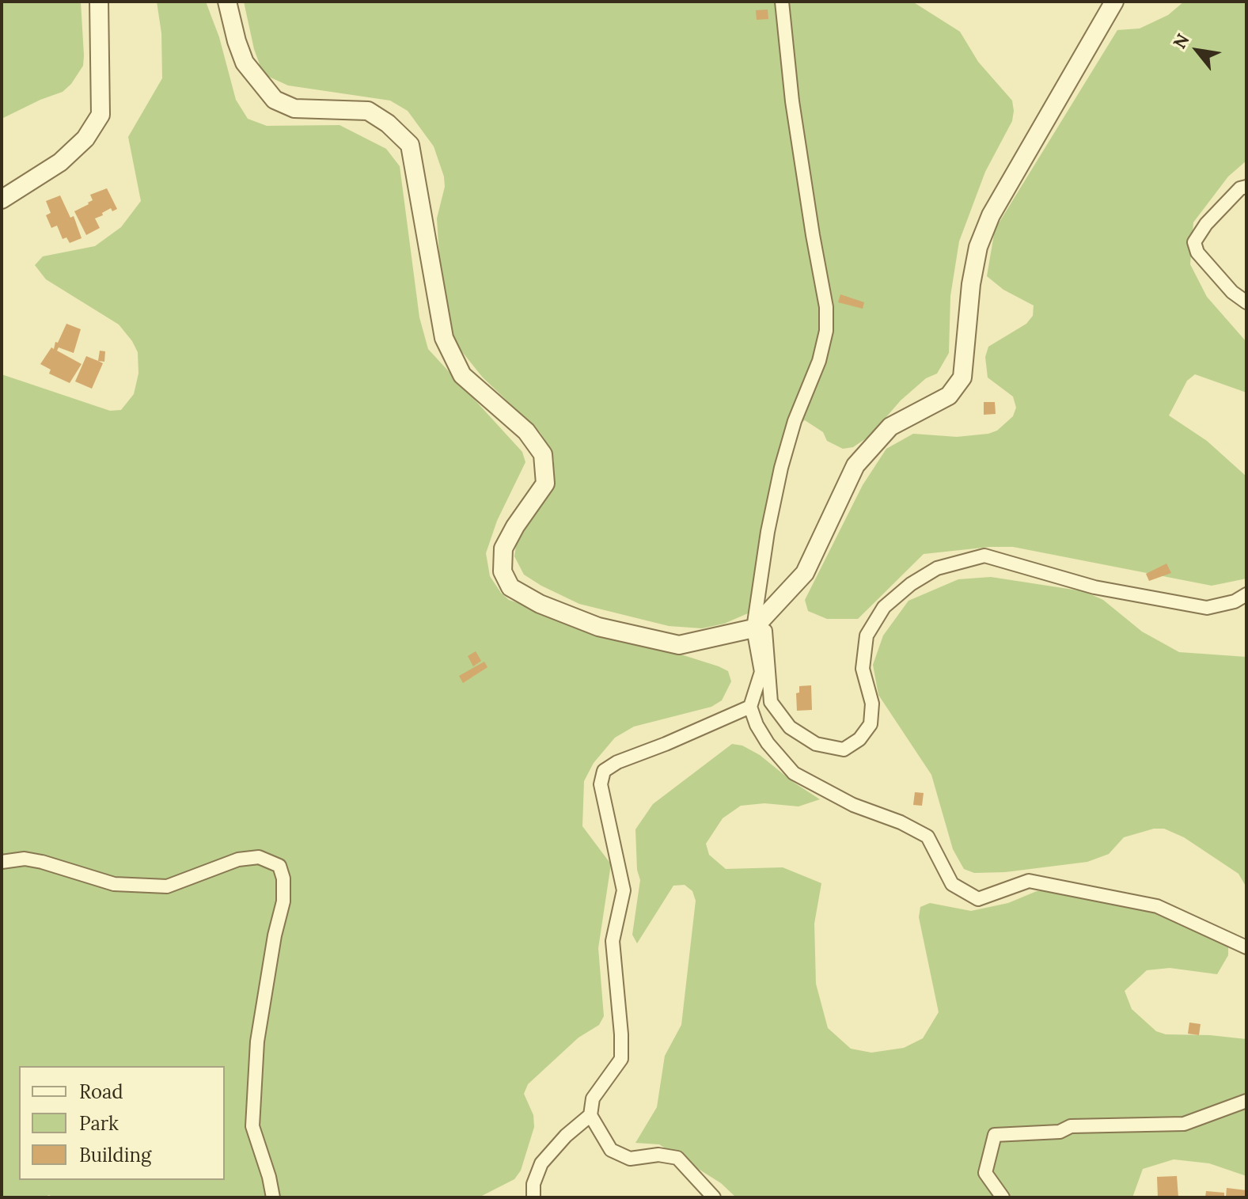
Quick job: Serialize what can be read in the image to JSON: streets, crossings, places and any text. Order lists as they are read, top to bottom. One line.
{"legend":["Road","Park","Building"],"north":"top left"}
